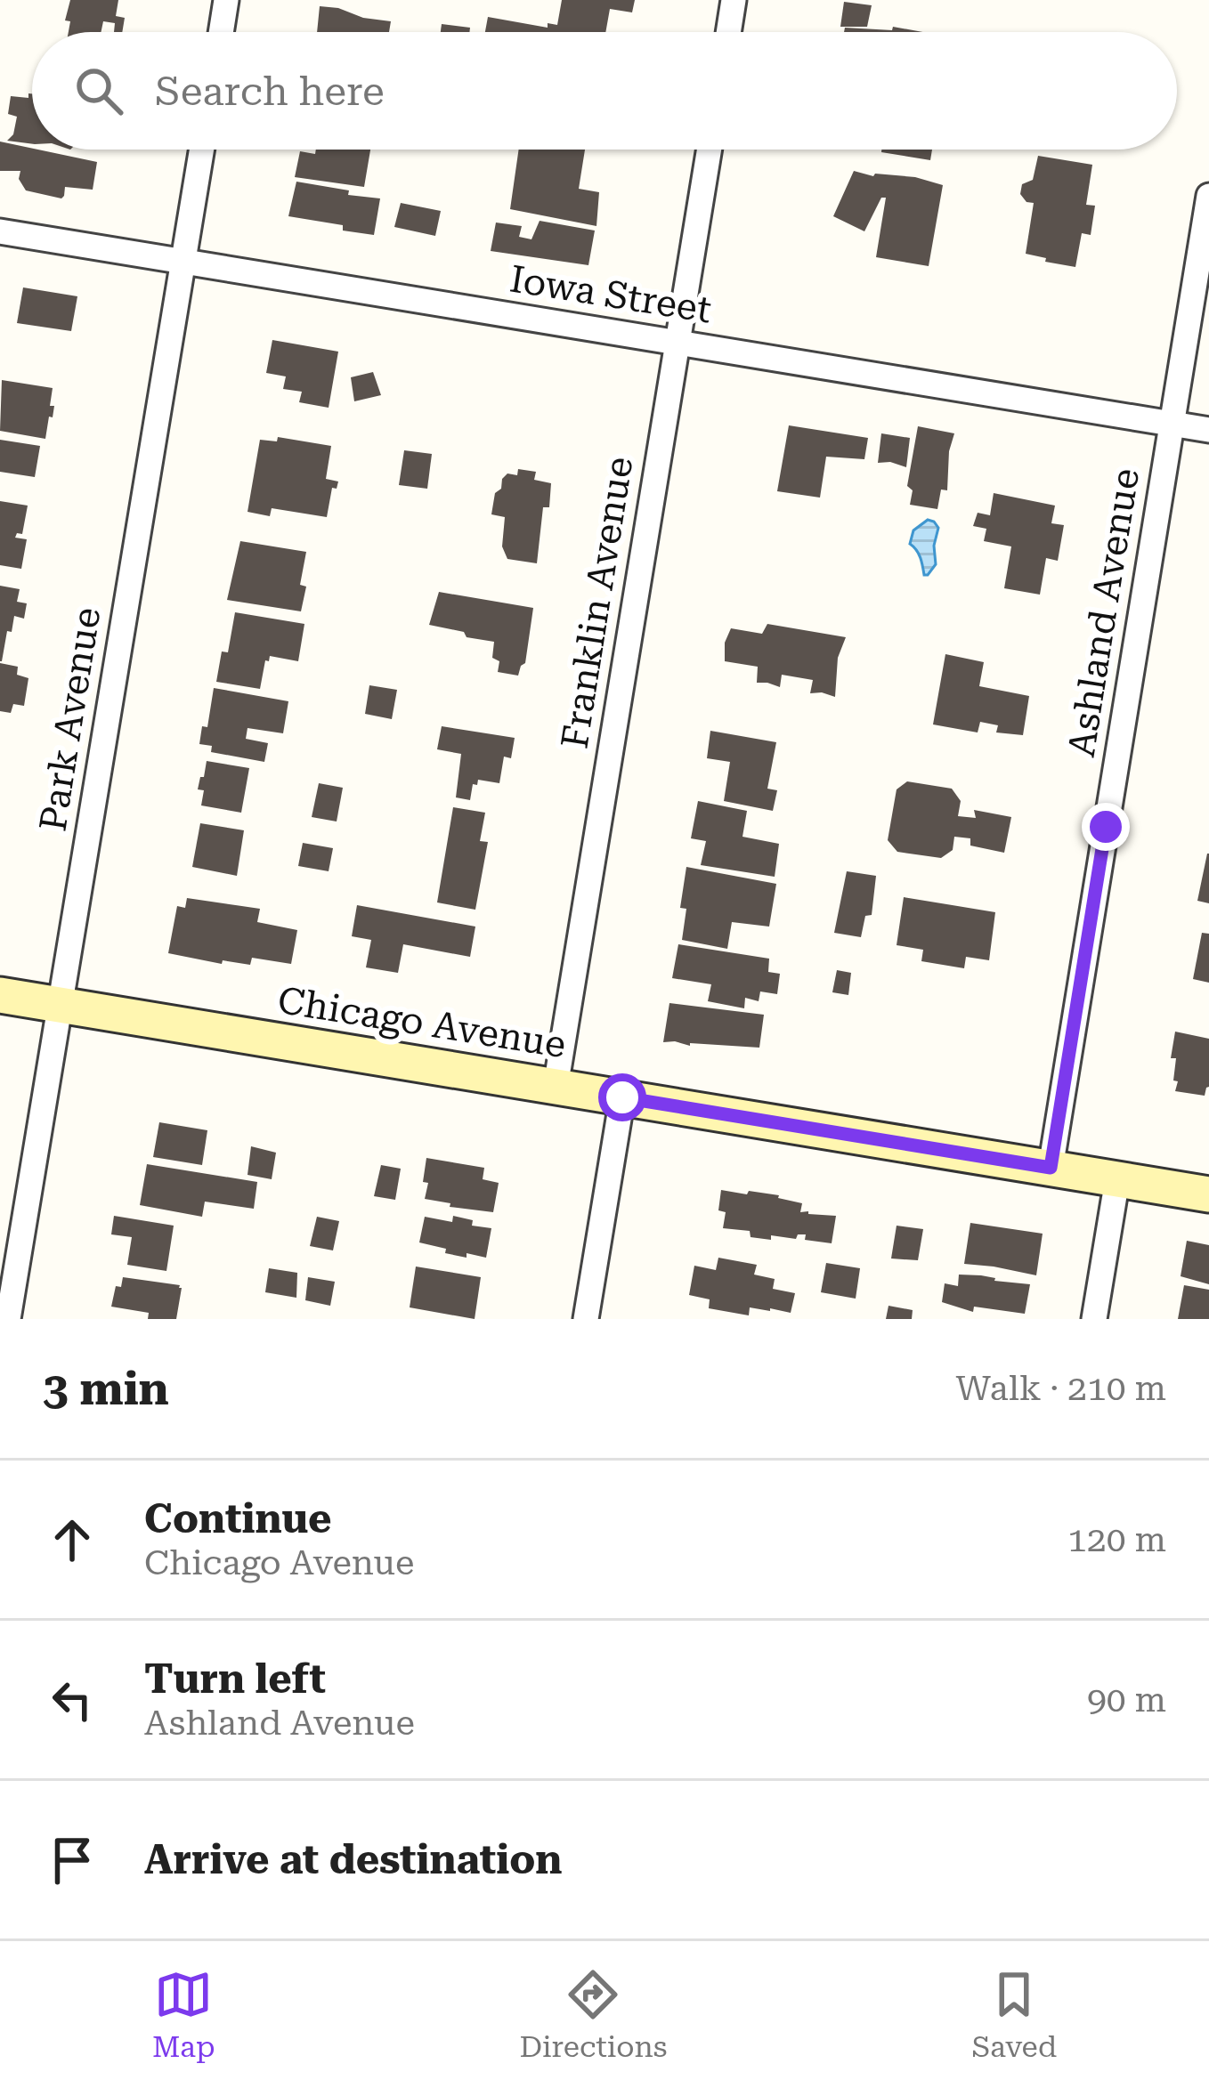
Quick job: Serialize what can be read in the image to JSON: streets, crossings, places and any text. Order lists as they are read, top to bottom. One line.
{"streets":{"main road":["Chicago Avenue"],"street":["Iowa Street","Franklin Avenue","Ashland Avenue","Park Avenue"]},"crossings":[["Iowa Street","Franklin Avenue"],["Iowa Street","Ashland Avenue"],["Iowa Street","Park Avenue"],["Franklin Avenue","Chicago Avenue"],["Ashland Avenue","Chicago Avenue"],["Park Avenue","Chicago Avenue"]],"page":{"search":"Search here","heading":["3 min","Walk · 210 m"],"list":[["Continue","Chicago Avenue","120 m"],["Turn left","Ashland Avenue","90 m"],"Arrive at destination"],"nav":["Map","Directions","Saved"]}}
